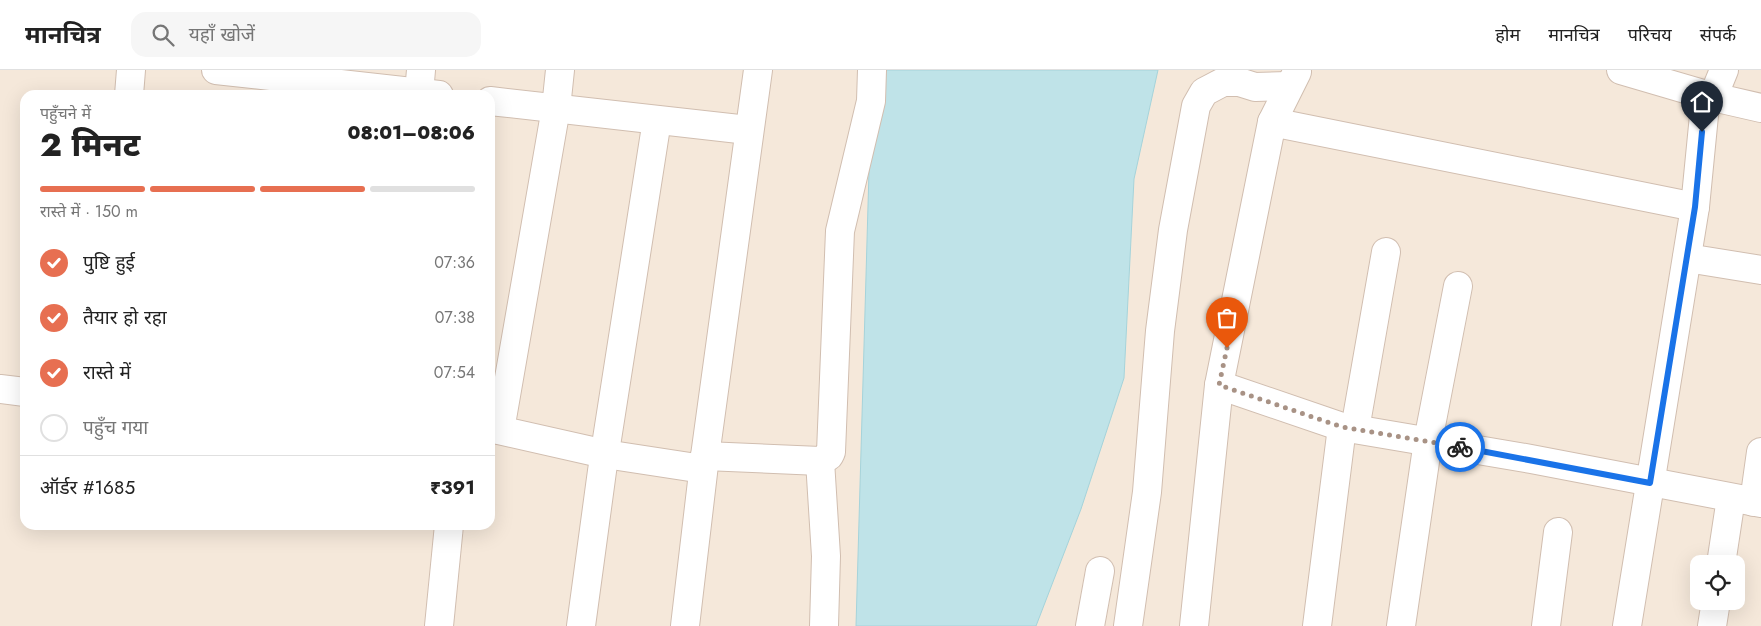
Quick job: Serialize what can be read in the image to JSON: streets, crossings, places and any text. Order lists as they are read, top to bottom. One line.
{"page":{"header":"मानचित्र","search":"यहाँ खोजें","nav":["होम","मानचित्र","परिचय","संपर्क"],"heading":["2 मिनट","पहुँचने में","08:01–08:06"],"panel":["ऑर्डर #1685","₹391"],"bar":"रास्ते में · 150 m","list":[["पुष्टि हुई","07:36"],["तैयार हो रहा","07:38"],["रास्ते में","07:54"],"पहुँच गया"]}}
